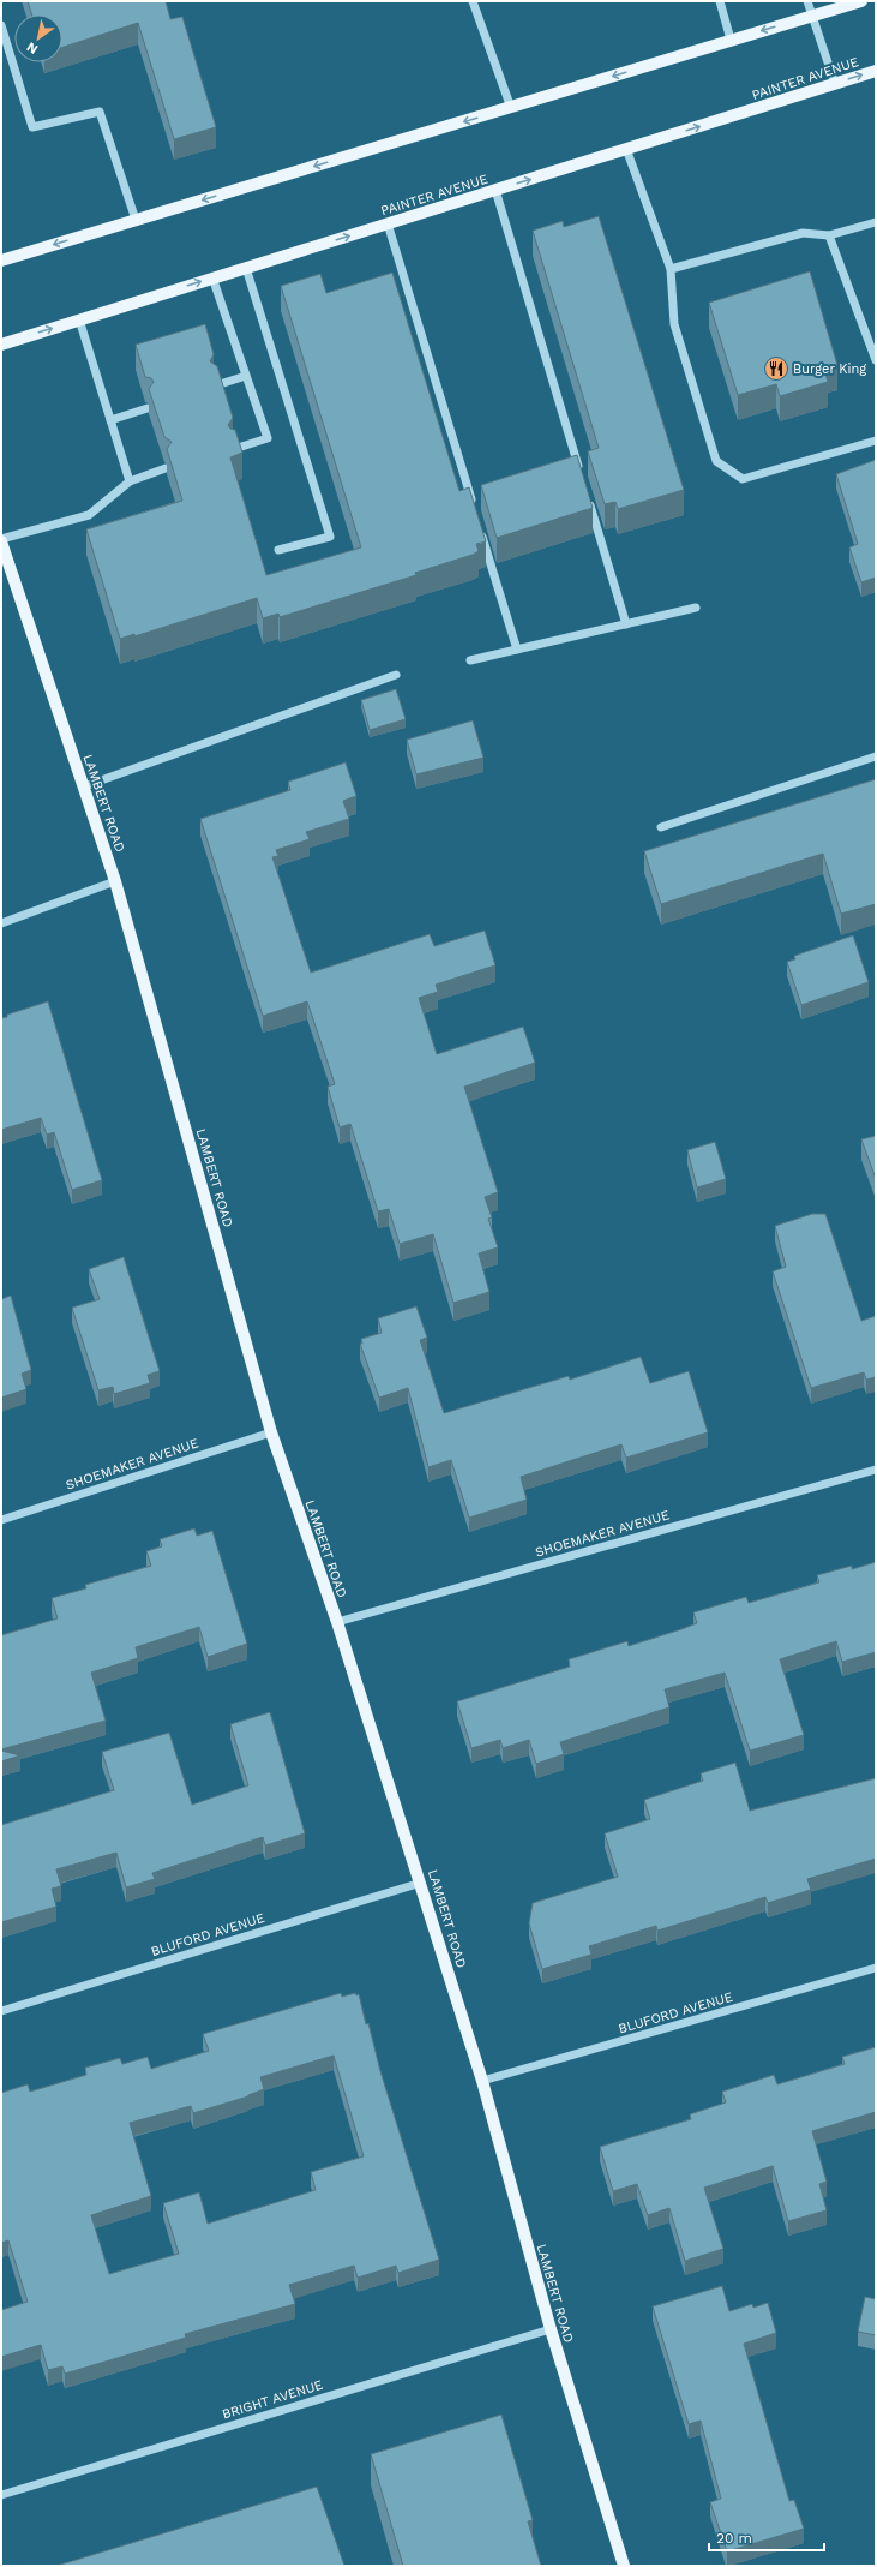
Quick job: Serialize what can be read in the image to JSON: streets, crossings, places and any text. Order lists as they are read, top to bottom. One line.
{"streets":{"main road":["PAINTER AVENUE","LAMBERT ROAD"],"street":["SHOEMAKER AVENUE","BLUFORD AVENUE","BRIGHT AVENUE"]},"crossings":[["LAMBERT ROAD","SHOEMAKER AVENUE"],["LAMBERT ROAD","BLUFORD AVENUE"],["LAMBERT ROAD","BRIGHT AVENUE"]],"places":{"restaurant":["Burger King"]},"scale_bar":"20 m","north":"bottom left"}
